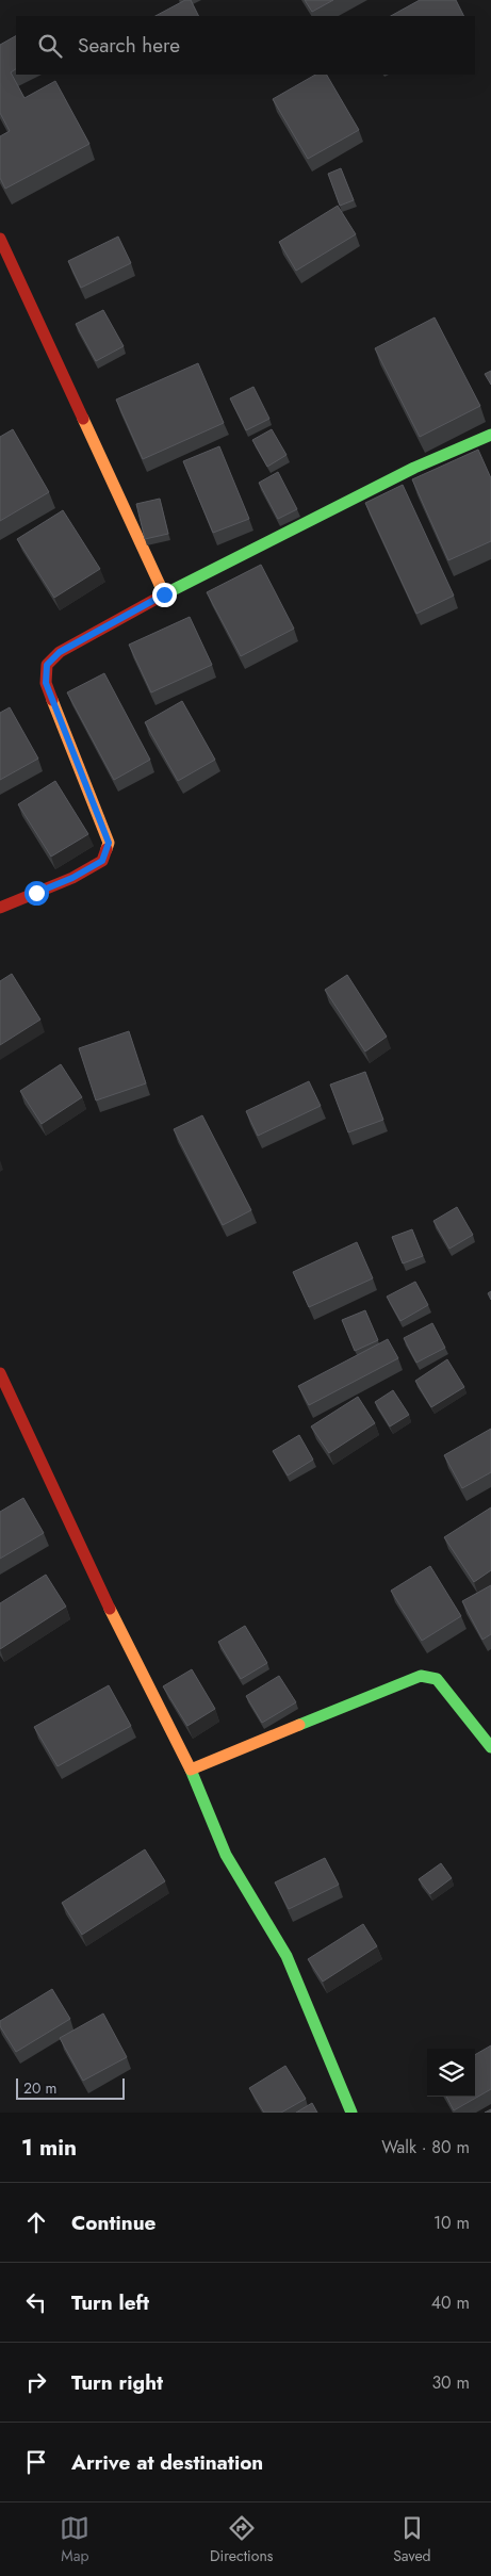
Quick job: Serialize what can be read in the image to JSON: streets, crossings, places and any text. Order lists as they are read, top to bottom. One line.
{"scale_bar":"20 m","page":{"search":"Search here","scale":"20 m","heading":["1 min","Walk · 80 m"],"list":[["Continue","10 m"],["Turn left","40 m"],["Turn right","30 m"],"Arrive at destination"],"nav":["Map","Directions","Saved"]}}
